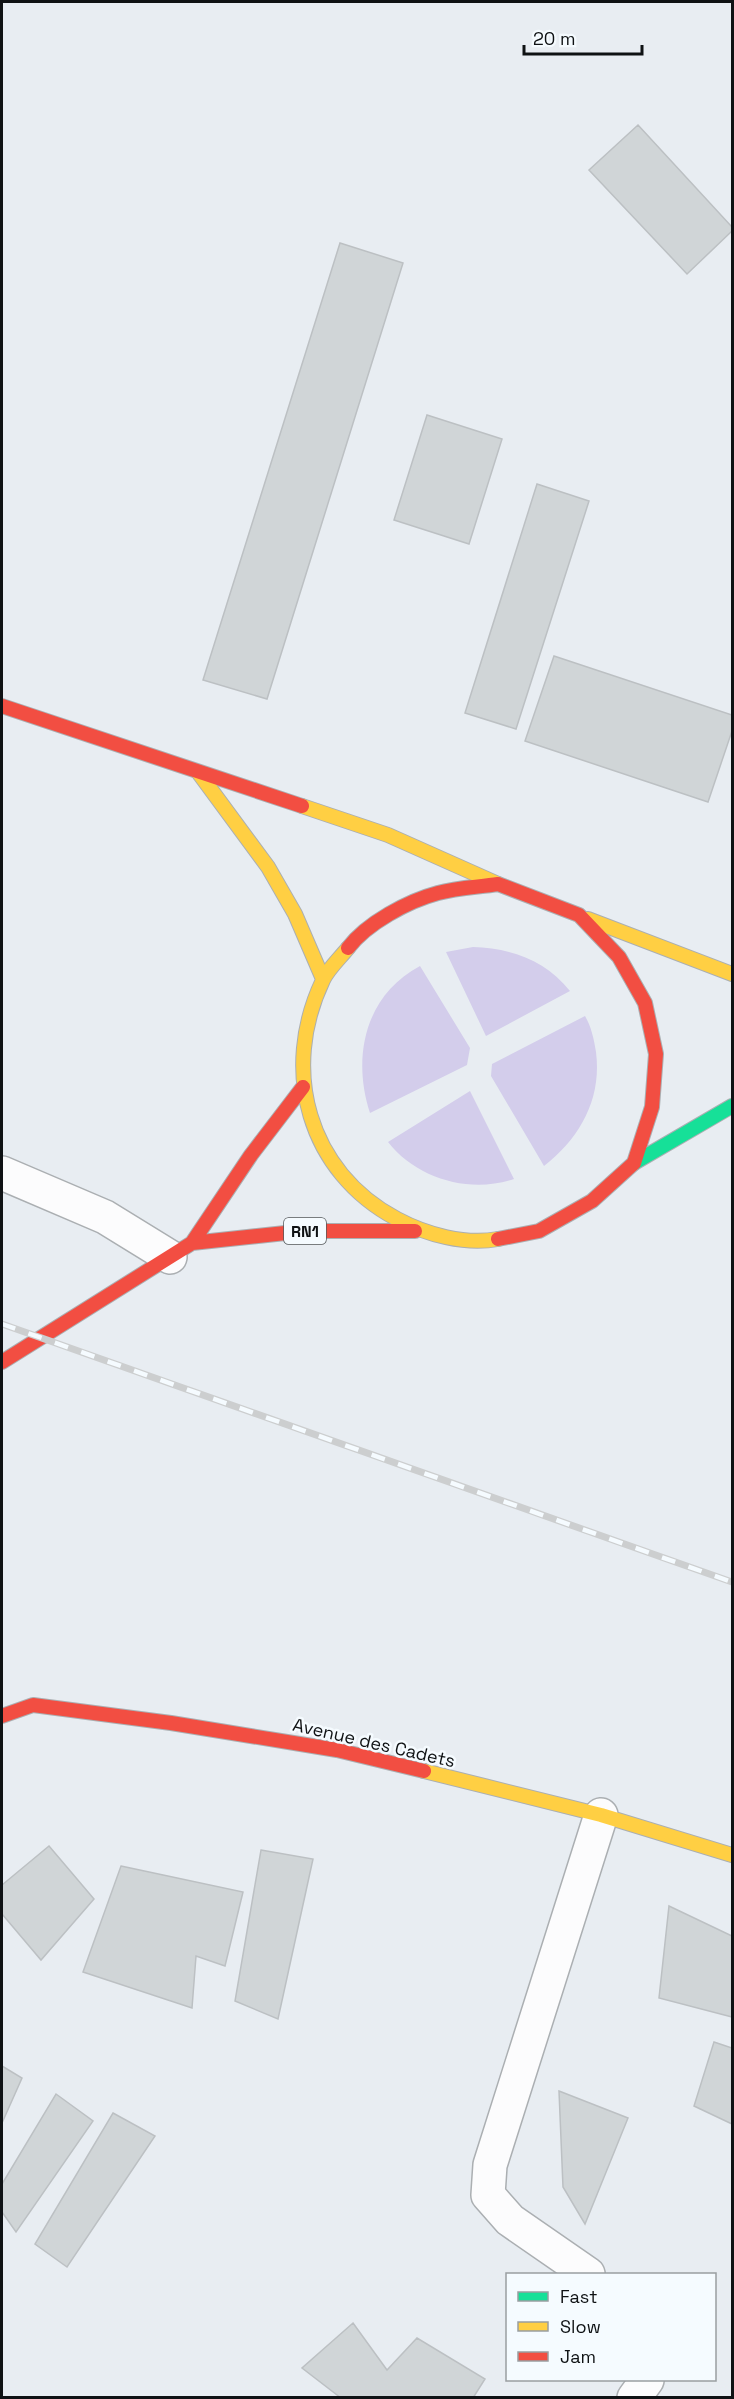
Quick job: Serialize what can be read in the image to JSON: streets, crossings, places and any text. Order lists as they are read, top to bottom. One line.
{"streets":{"main road":["RN1","Avenue des Cadets"]},"legend":["Fast","Slow","Jam"],"scale_bar":"20 m"}
